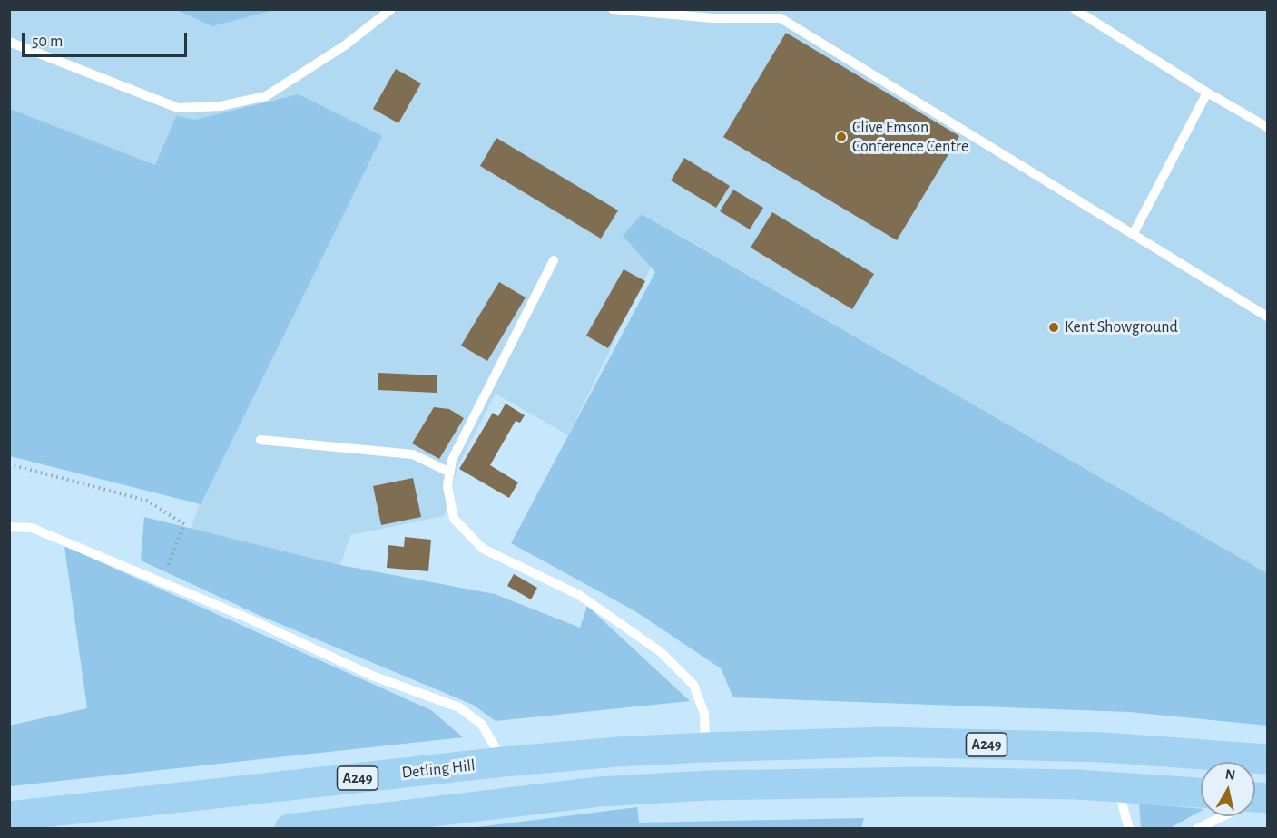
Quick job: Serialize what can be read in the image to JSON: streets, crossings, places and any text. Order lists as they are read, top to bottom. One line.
{"streets":{"highway":["A249","Detling Hill"]},"crossings":[["A249","Detling Hill"]],"places":["Clive Emson Conference Centre","Kent Showground"],"scale_bar":"50 m","north":"top"}
